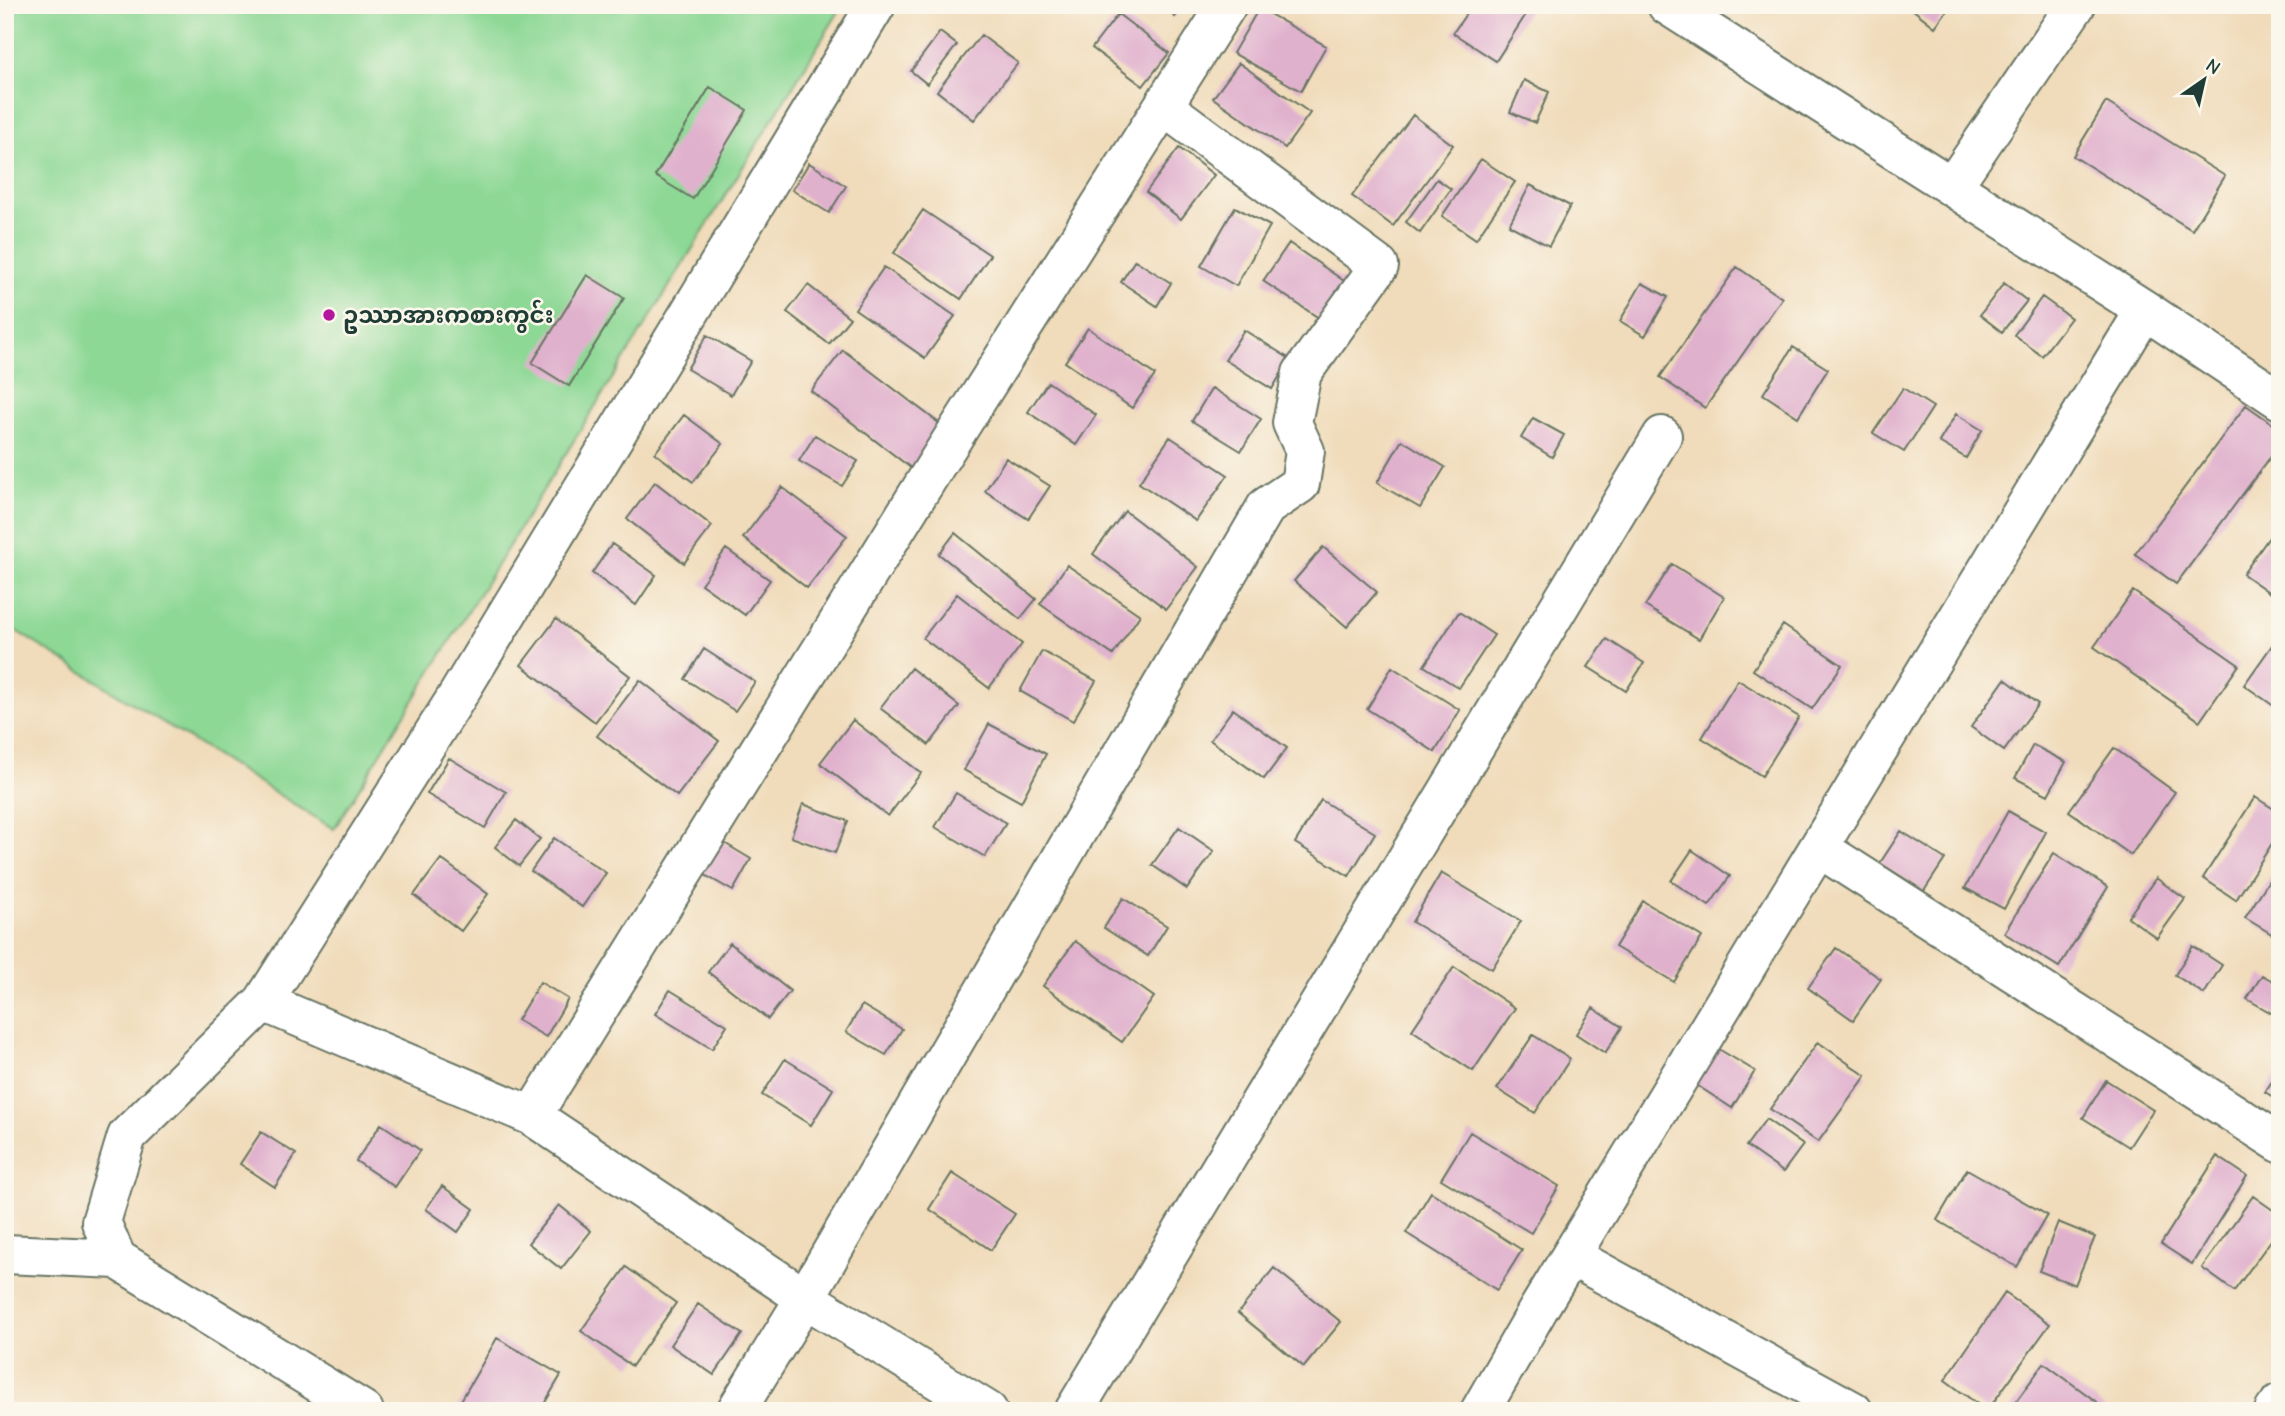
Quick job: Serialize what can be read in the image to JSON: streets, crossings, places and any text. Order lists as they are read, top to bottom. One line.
{"places":["ဥဿာ‌အားကစားကွင်း"],"north":"top right"}
